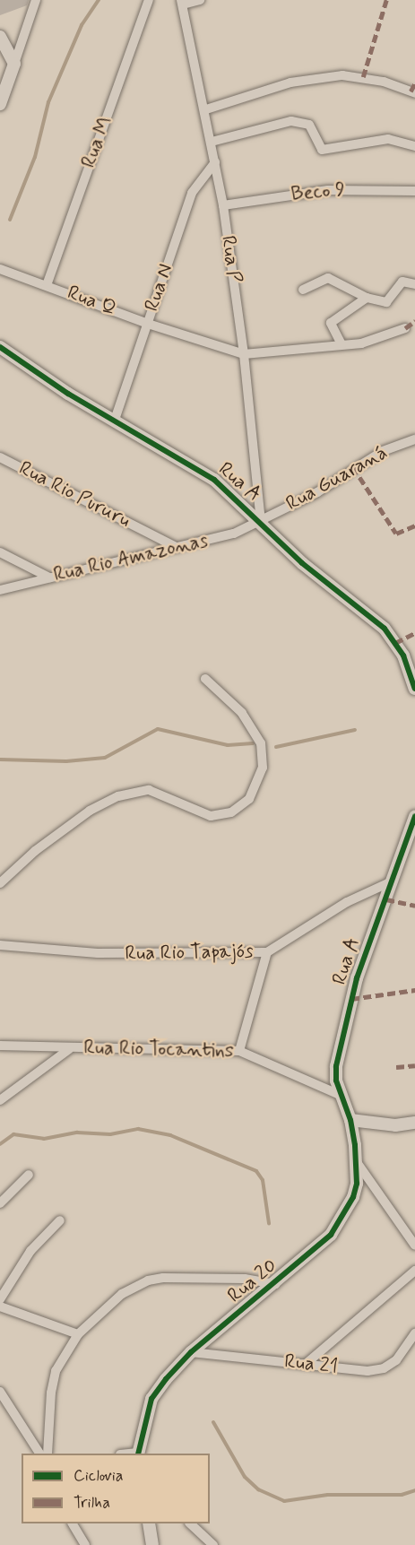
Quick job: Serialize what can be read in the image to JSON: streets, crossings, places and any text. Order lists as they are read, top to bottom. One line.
{"streets":{"street":["Rua M","Beco 9","Rua P","Rua N","Rua Q","Rua Guaraná","Rua A","Rua Rio Pururu","Rua Rio Amazonas","Rua Rio Tapajós","Rua Rio Tocantins","Rua 20","Rua 21"]},"crossings":[["Rua M","Rua Q"],["Beco 9","Rua P"],["Rua P","Rua N"],["Rua P","Rua Q"],["Rua P","Rua Guaraná"],["Rua P","Rua A"],["Rua P","Rua Rio Amazonas"],["Rua N","Rua Q"],["Rua N","Rua A"],["Rua Guaraná","Rua A"],["Rua Guaraná","Rua Rio Amazonas"],["Rua A","Rua Rio Amazonas"],["Rua A","Rua Rio Tapajós"],["Rua A","Rua Rio Tocantins"],["Rua A","Rua 20"],["Rua Rio Pururu","Rua Rio Amazonas"],["Rua 20","Rua 21"]],"legend":["Ciclovia","Trilha"]}
